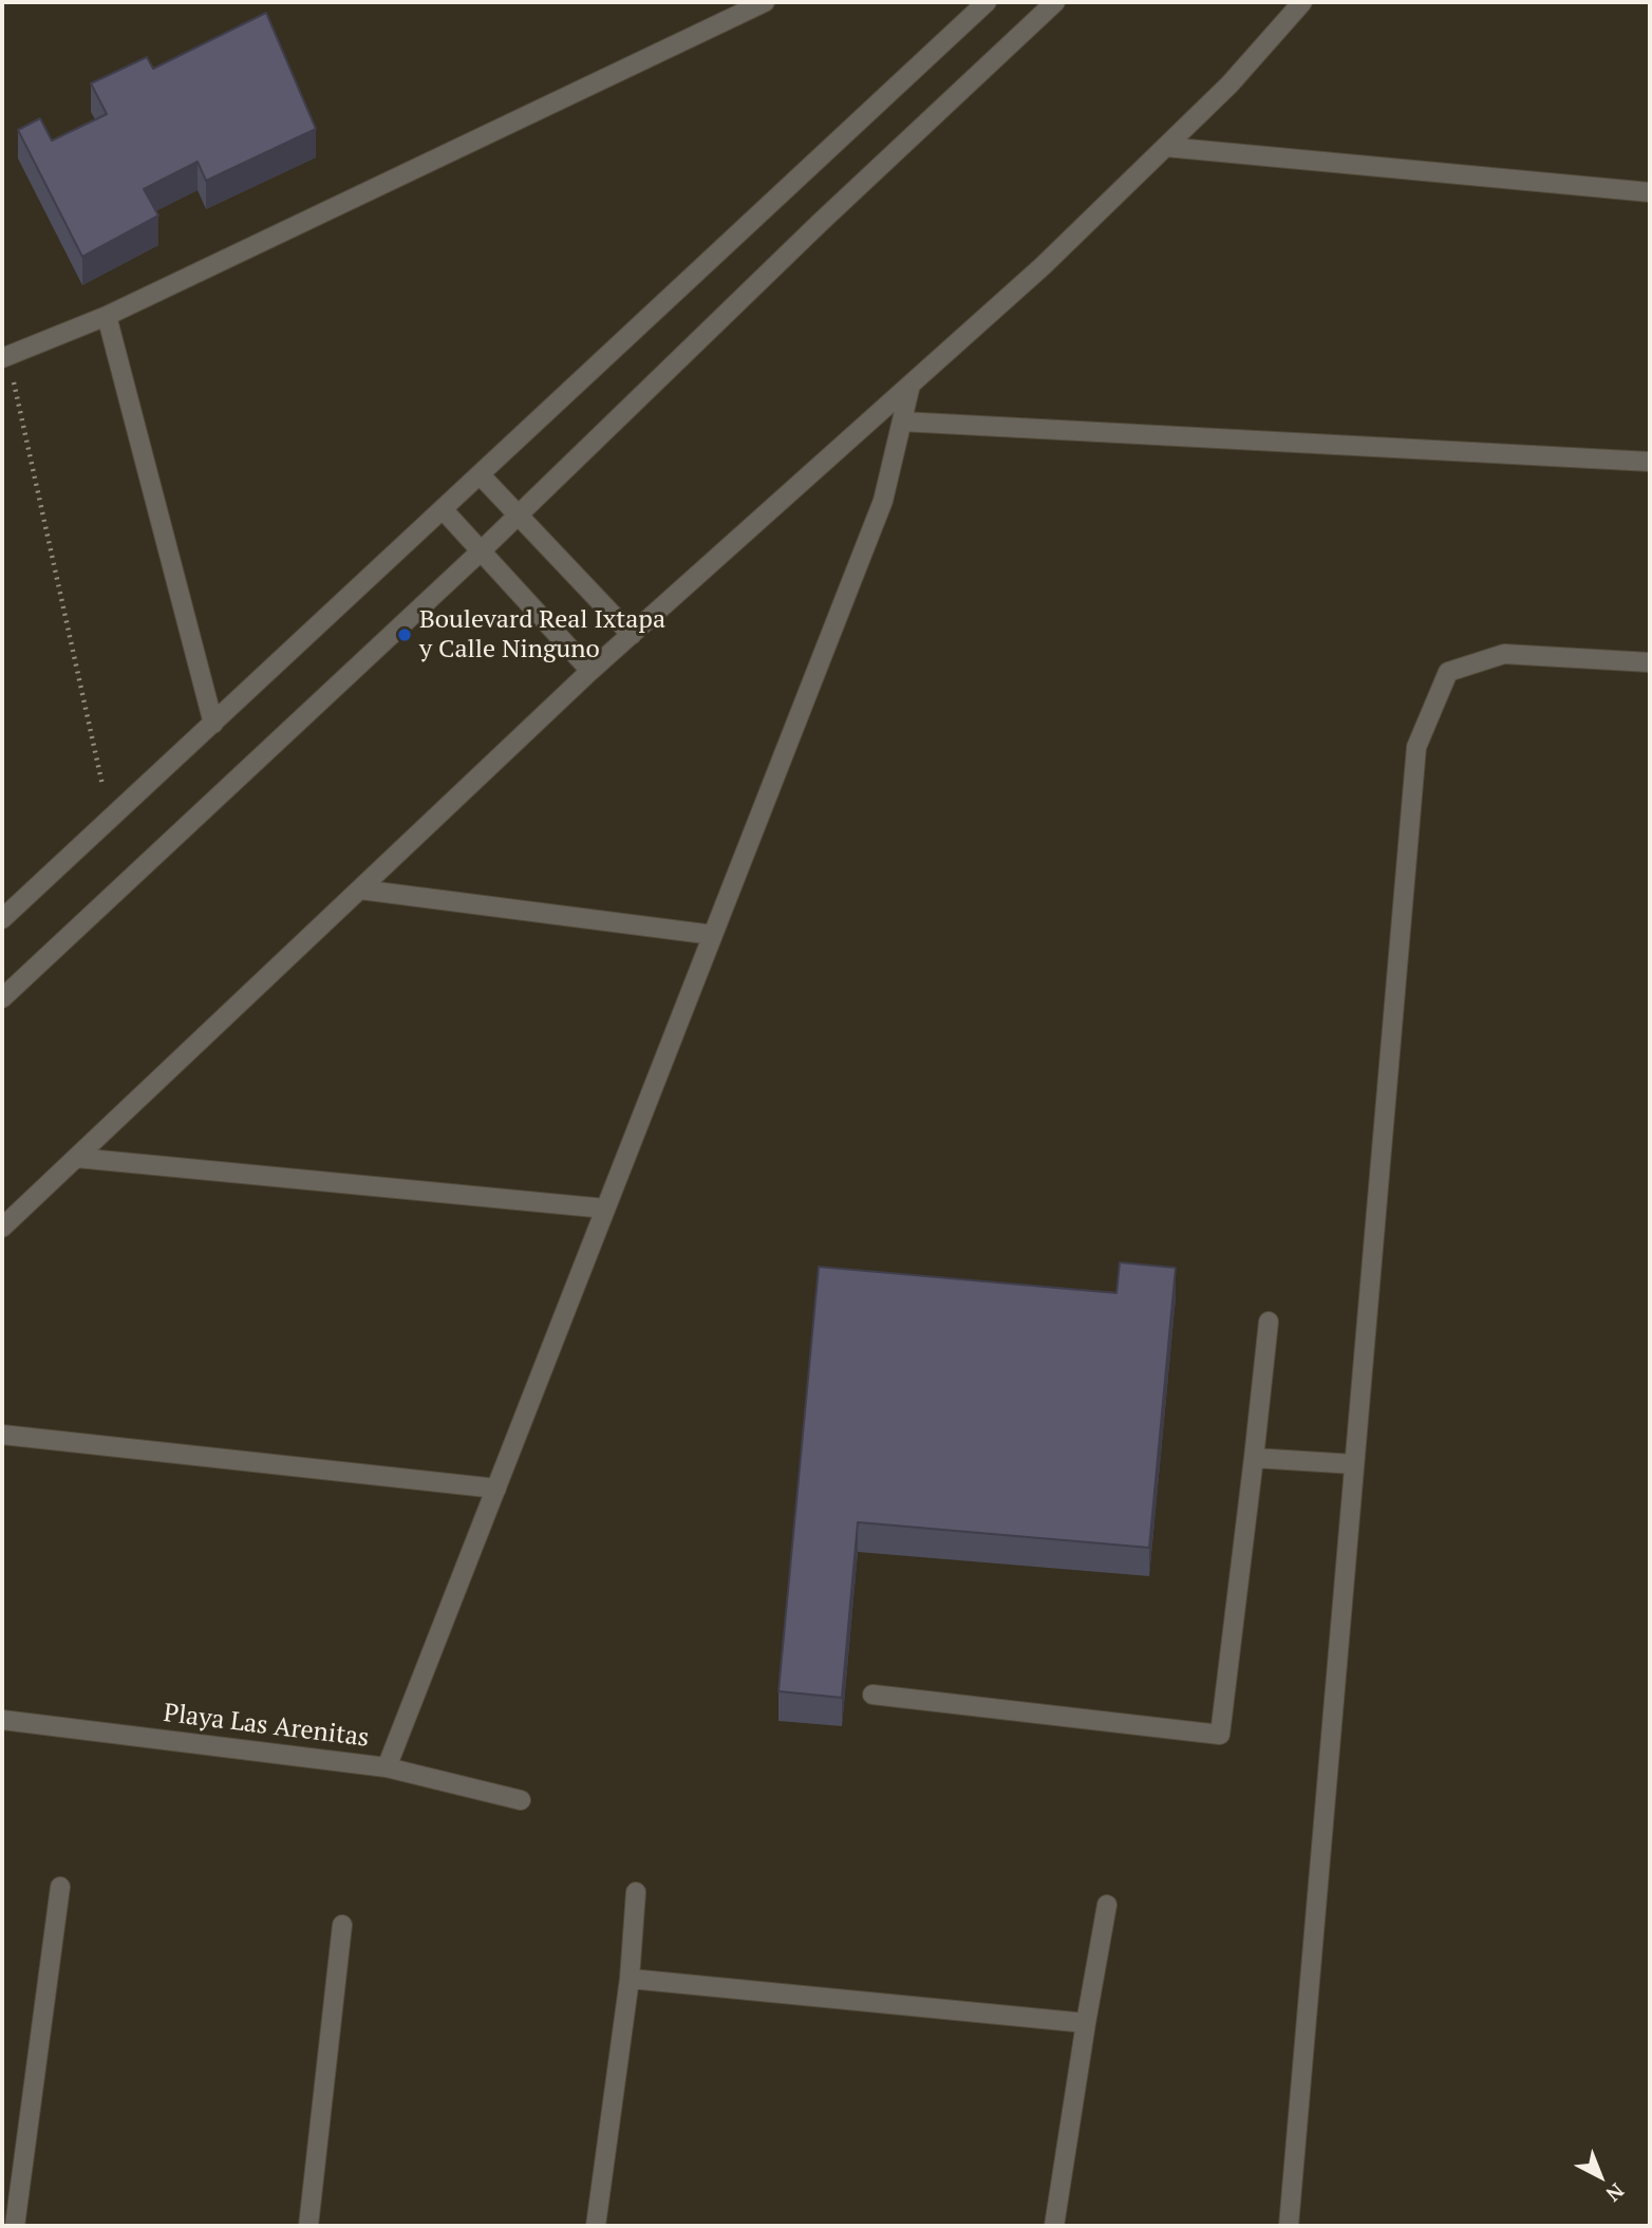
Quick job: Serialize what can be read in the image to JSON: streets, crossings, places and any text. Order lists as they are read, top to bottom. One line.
{"streets":{"street":["Playa Las Arenitas"]},"places":["Boulevard Real Ixtapa y Calle Ninguno"],"north":"bottom right"}
